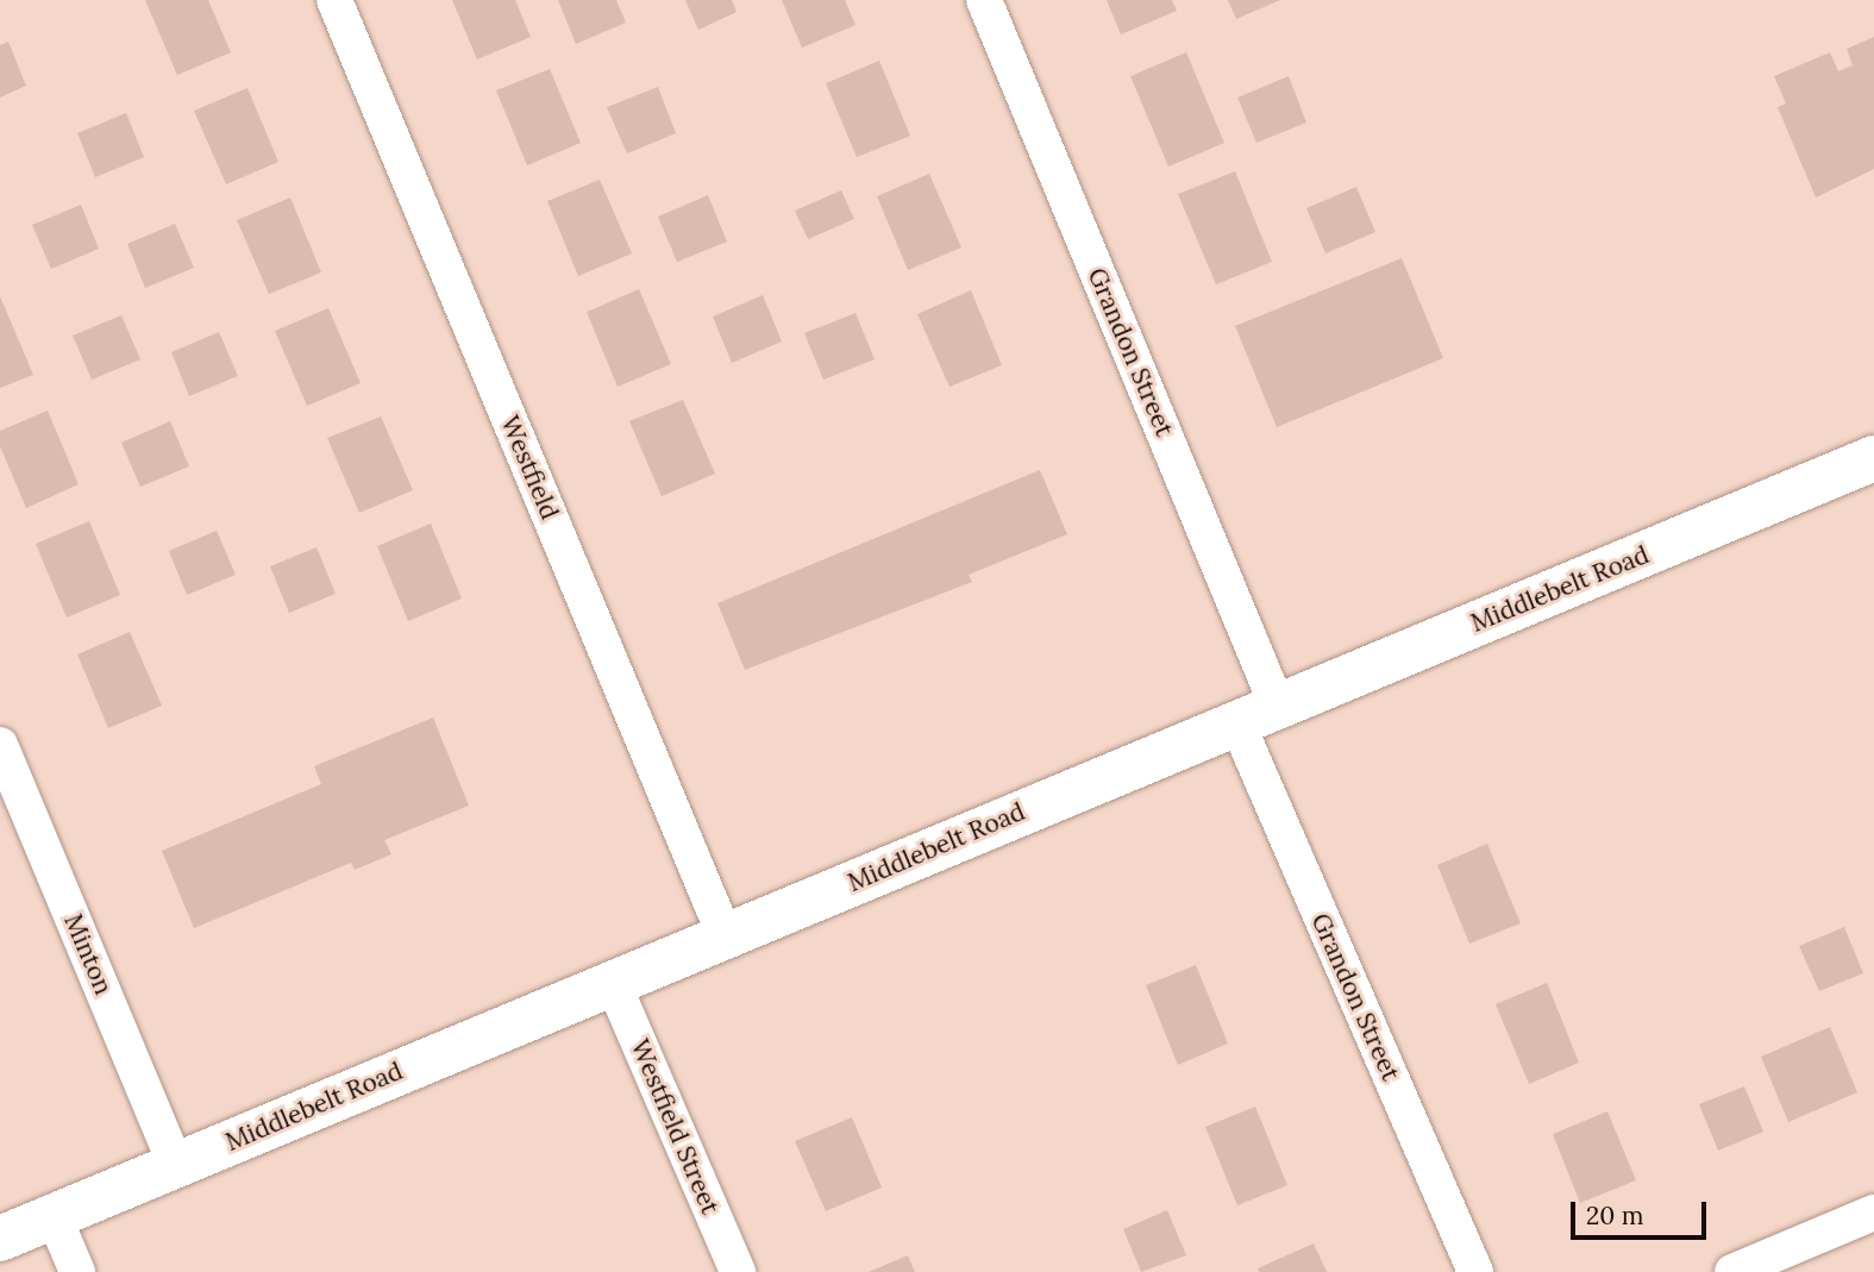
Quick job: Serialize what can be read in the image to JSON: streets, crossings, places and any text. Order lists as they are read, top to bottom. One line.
{"streets":{"main road":["Middlebelt Road"],"street":["Grandon Street","Westfield","Minton","Westfield Street"]},"crossings":[["Grandon Street","Middlebelt Road"],["Westfield","Middlebelt Road"],["Middlebelt Road","Minton"],["Middlebelt Road","Westfield Street"]],"scale_bar":"20 m"}
